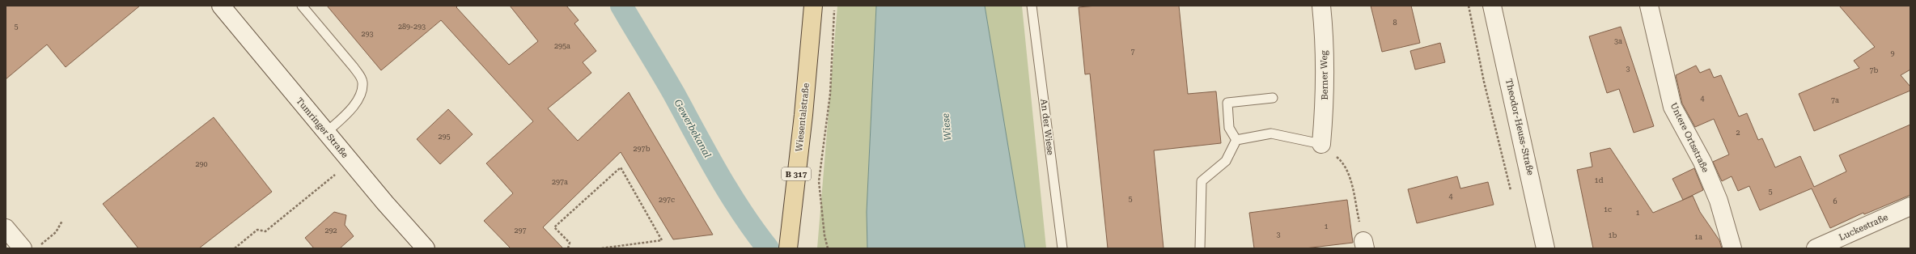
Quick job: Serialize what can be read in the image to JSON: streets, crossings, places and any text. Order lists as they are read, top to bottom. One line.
{"streets":{"main road":["Wiesentalstraße","B 317"],"street":["Berner Weg","Theodor-Heuss-Straße","Tumringer Straße","Untere Ortsstraße","Luckestraße"],"lane":["An der Wiese"]},"water":["Wiese","Gewerbekanal"],"house_numbers":["8","5","289-293","293","3a","295a","7","9","3","7b","4","7a","2","295","297b","290","1d","297a","5","4","5","297c","6","1c","1","1","292","297","3","1b","1a"]}
